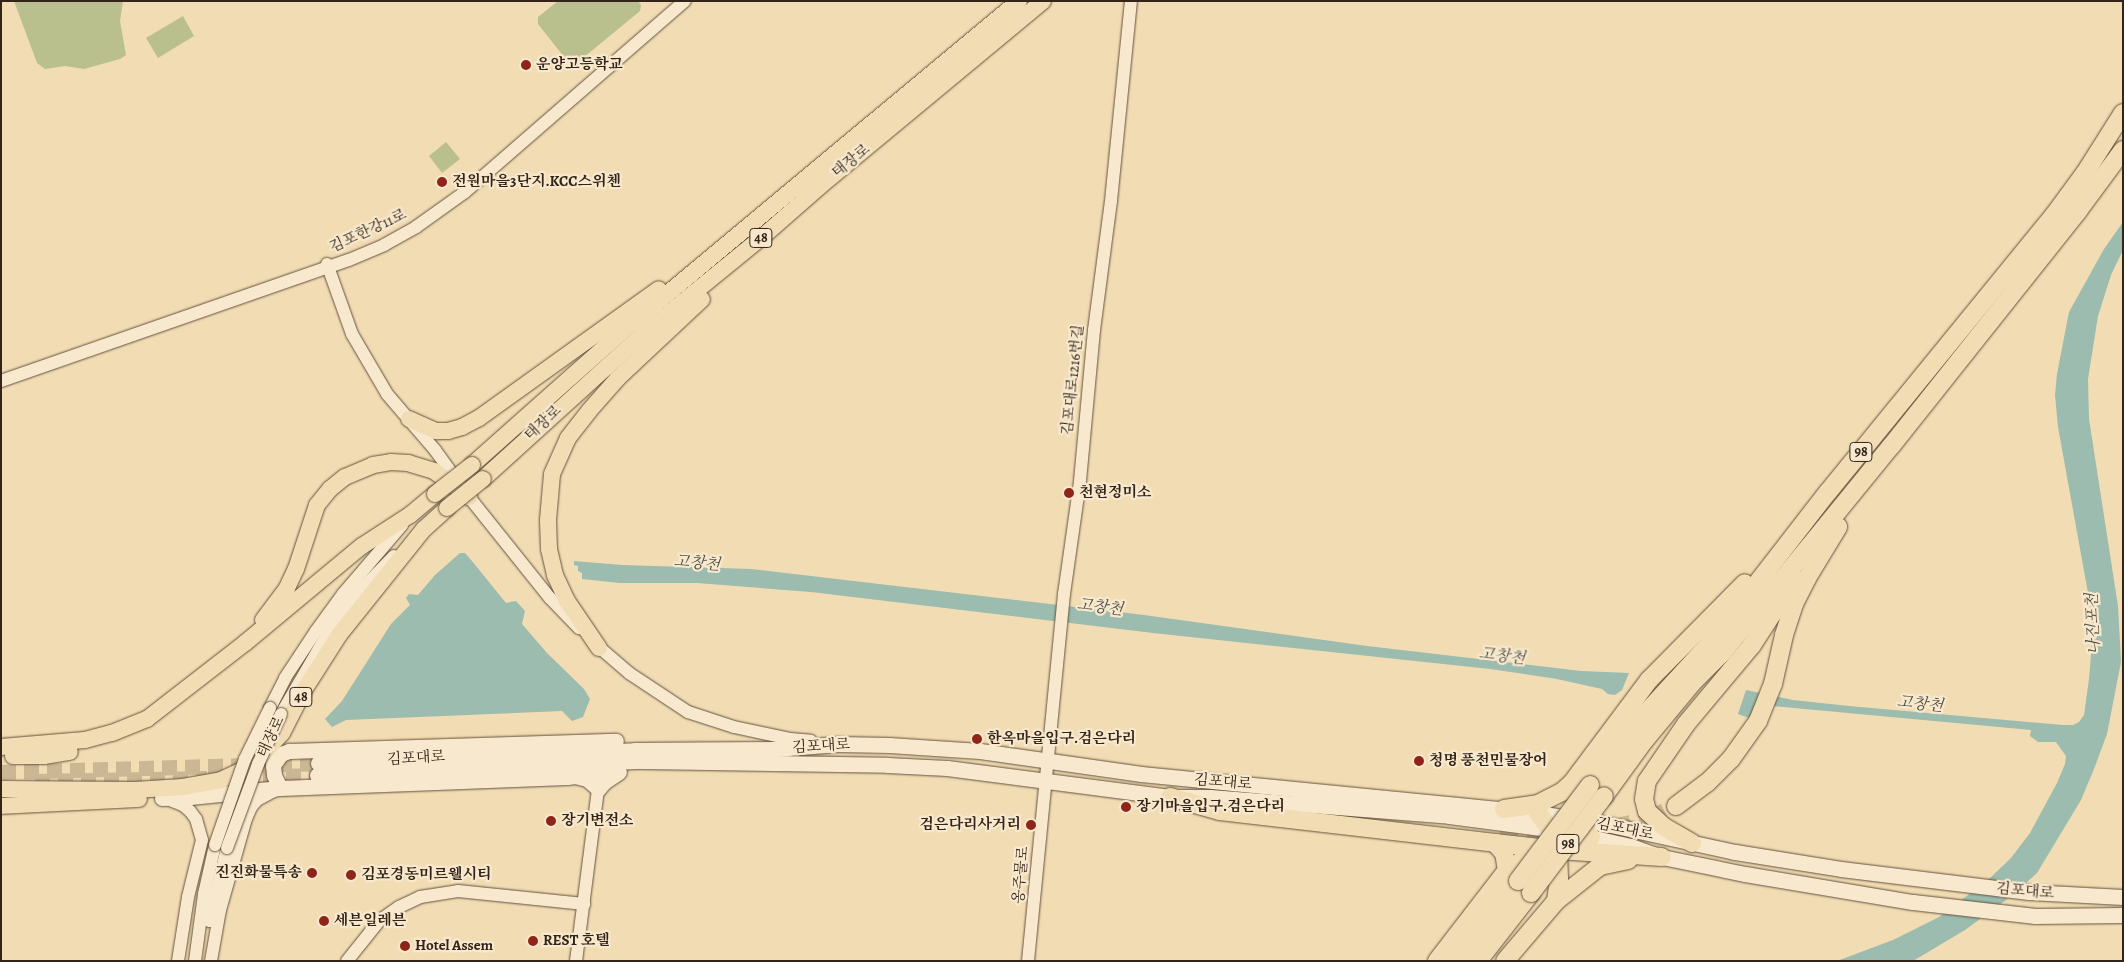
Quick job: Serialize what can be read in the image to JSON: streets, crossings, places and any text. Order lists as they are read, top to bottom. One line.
{"streets":{"highway":["98"],"main road":["태장로","48","김포대로"],"street":["김포한강11로","김포대로1216번길","옹주물로"]},"crossings":[["태장로","48"],["김포대로1216번길","김포대로"],["김포대로1216번길","옹주물로"],["김포대로","옹주물로"]],"water":["고창천","나진포천"],"places":["운양고등학교","전원마을3단지.KCC스위첸","천현정미소","한옥마을입구.검은다리","청명 풍천민물장어","장기마을입구.검은다리","장기변전소","검은다리사거리","진진화물특송","김포경동미르웰시티","세븐일레븐","REST 호텔","Hotel Assem"]}
